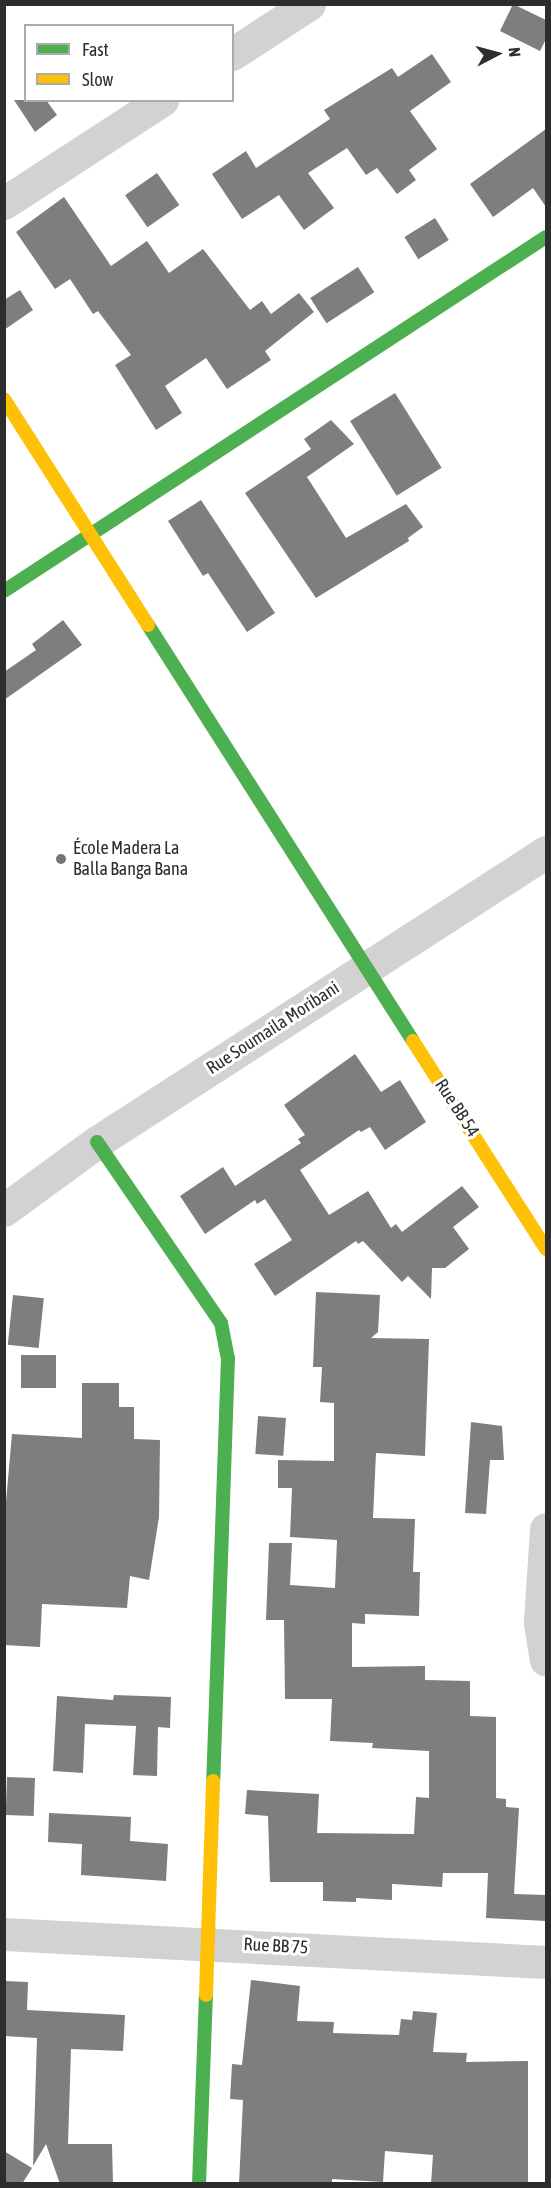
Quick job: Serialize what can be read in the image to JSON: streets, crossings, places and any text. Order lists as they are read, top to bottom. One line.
{"streets":{"street":["Rue Soumaila Moribani","Rue BB 54","Rue BB 75"]},"crossings":[["Rue Soumaila Moribani","Rue BB 54"]],"places":["École Madera La Balla Banga Bana"],"legend":["Fast","Slow"],"north":"right"}
